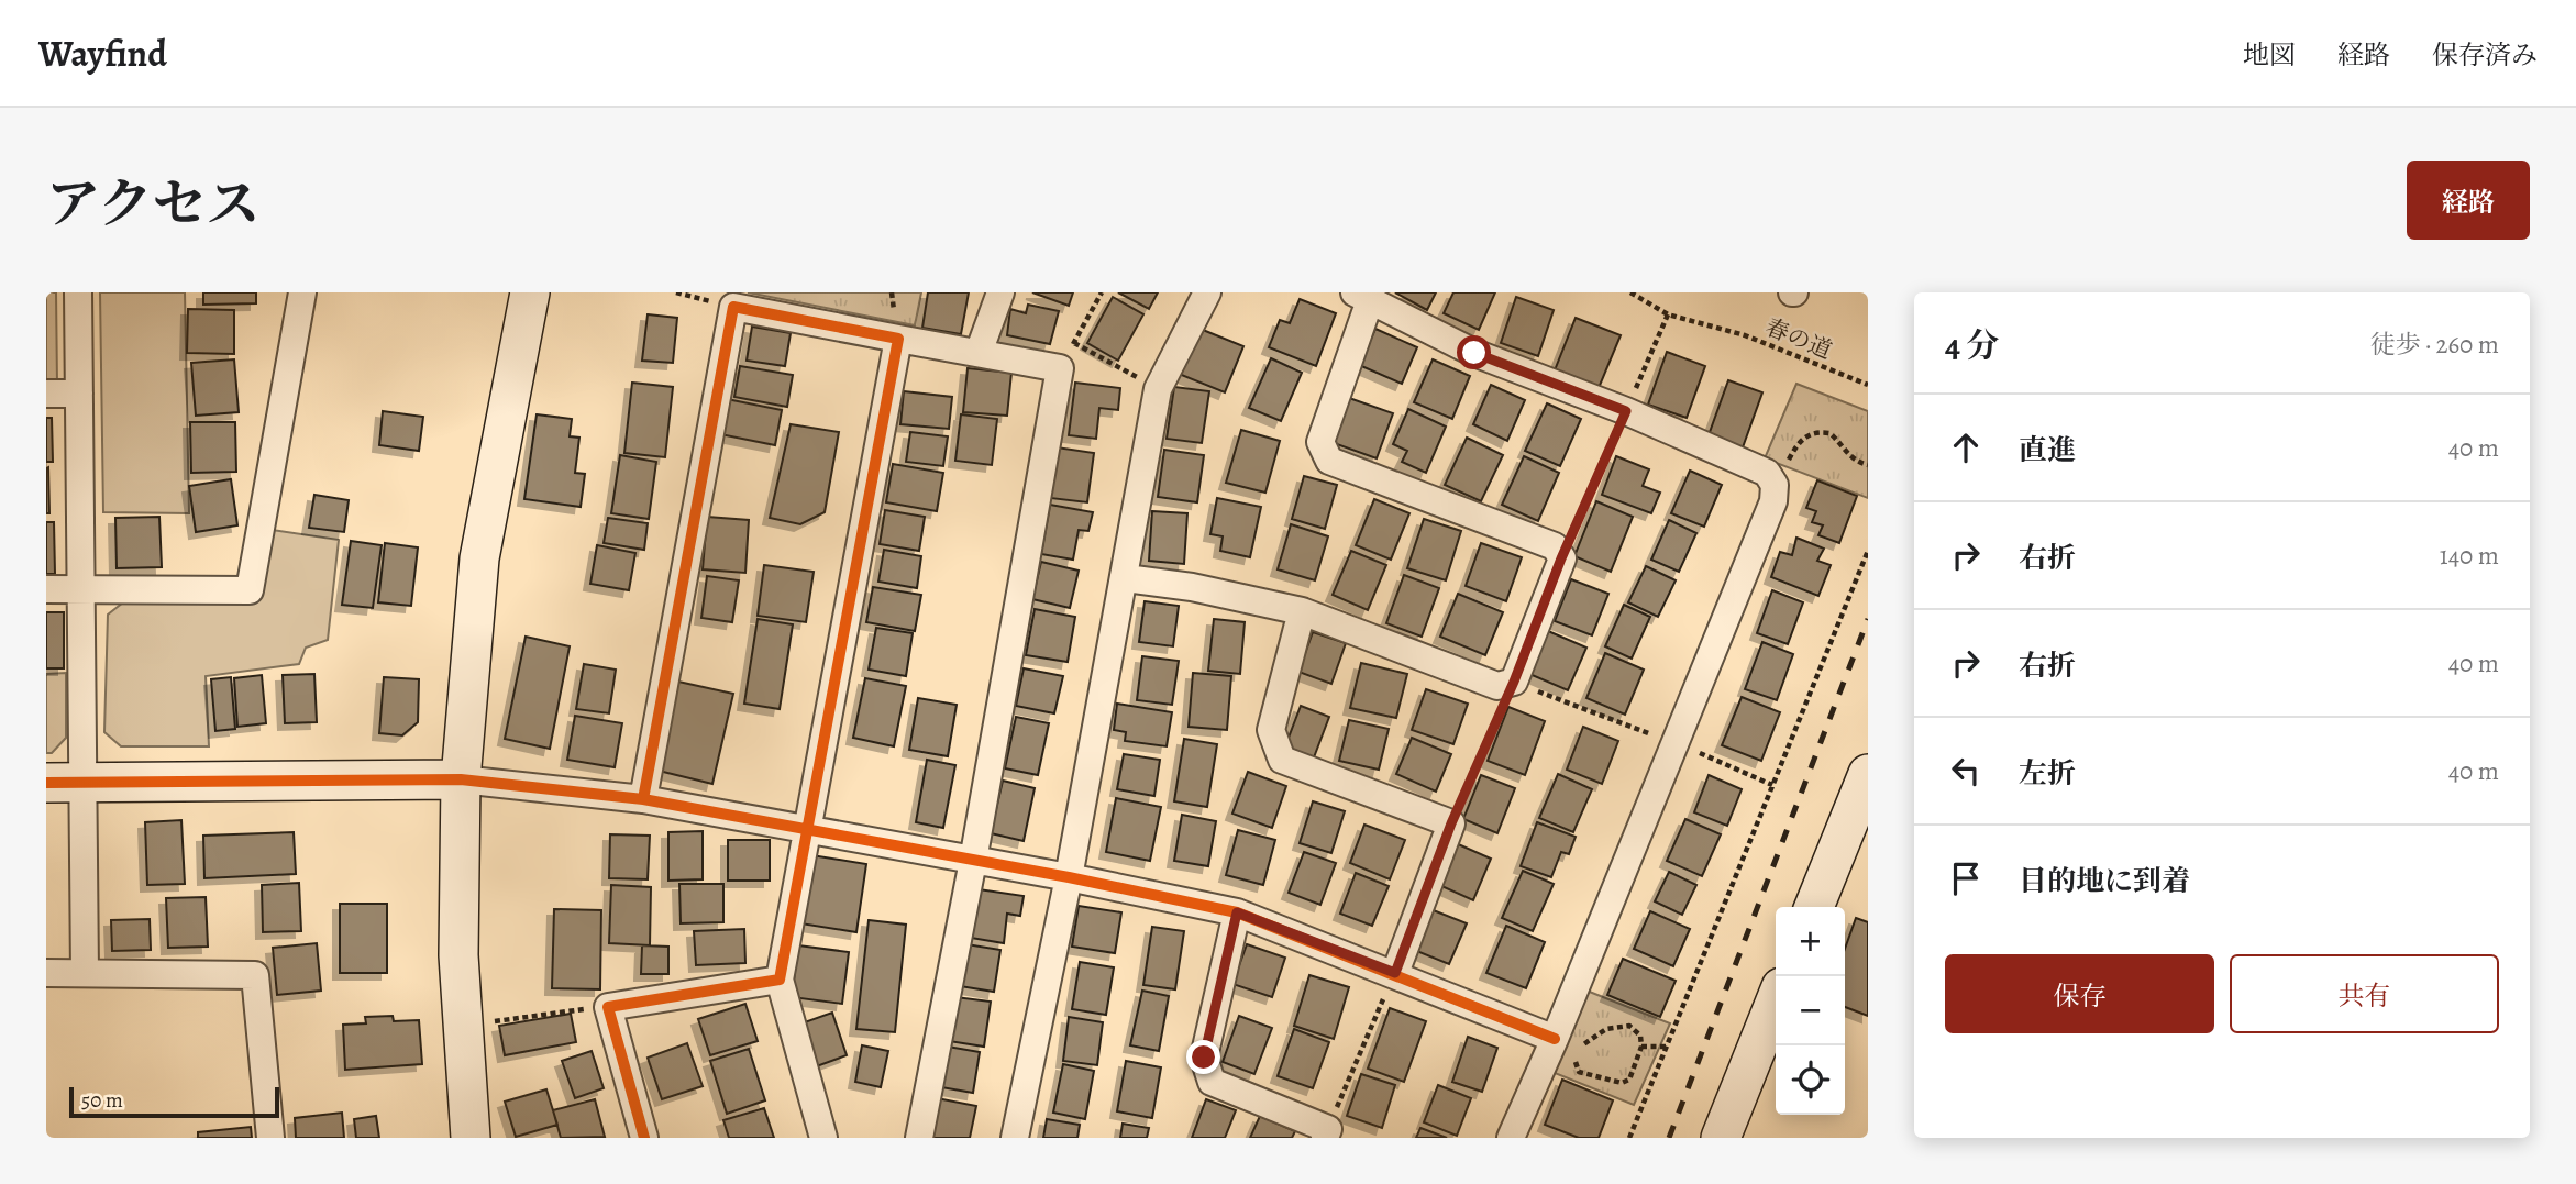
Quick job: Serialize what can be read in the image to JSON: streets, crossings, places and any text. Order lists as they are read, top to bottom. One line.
{"streets":{"path":["春の道"]},"scale_bar":"50 m","page":{"header":"Wayfind","nav":["地図","経路","保存済み"],"title":"アクセス","buttons":["経路",["保存","共有"]],"heading":["4 分","徒歩 · 260 m"],"list":[["直進","40 m"],["右折","140 m"],["右折","40 m"],["左折","40 m"],"目的地に到着"],"map_buttons":["+","−"],"scale":"50 m"}}
